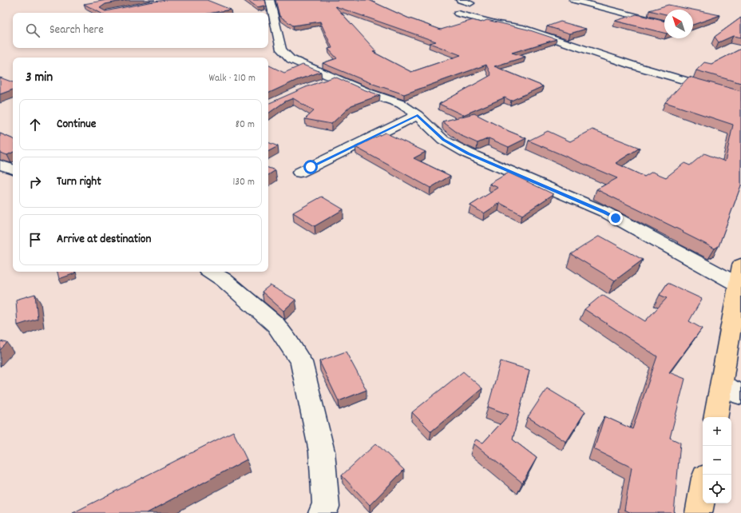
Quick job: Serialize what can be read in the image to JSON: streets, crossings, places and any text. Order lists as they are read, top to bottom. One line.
{"north":"top left","page":{"search":"Search here","heading":["3 min","Walk · 210 m"],"list":[["Continue","80 m"],["Turn right","130 m"],"Arrive at destination"],"map_buttons":["+","−"]}}
